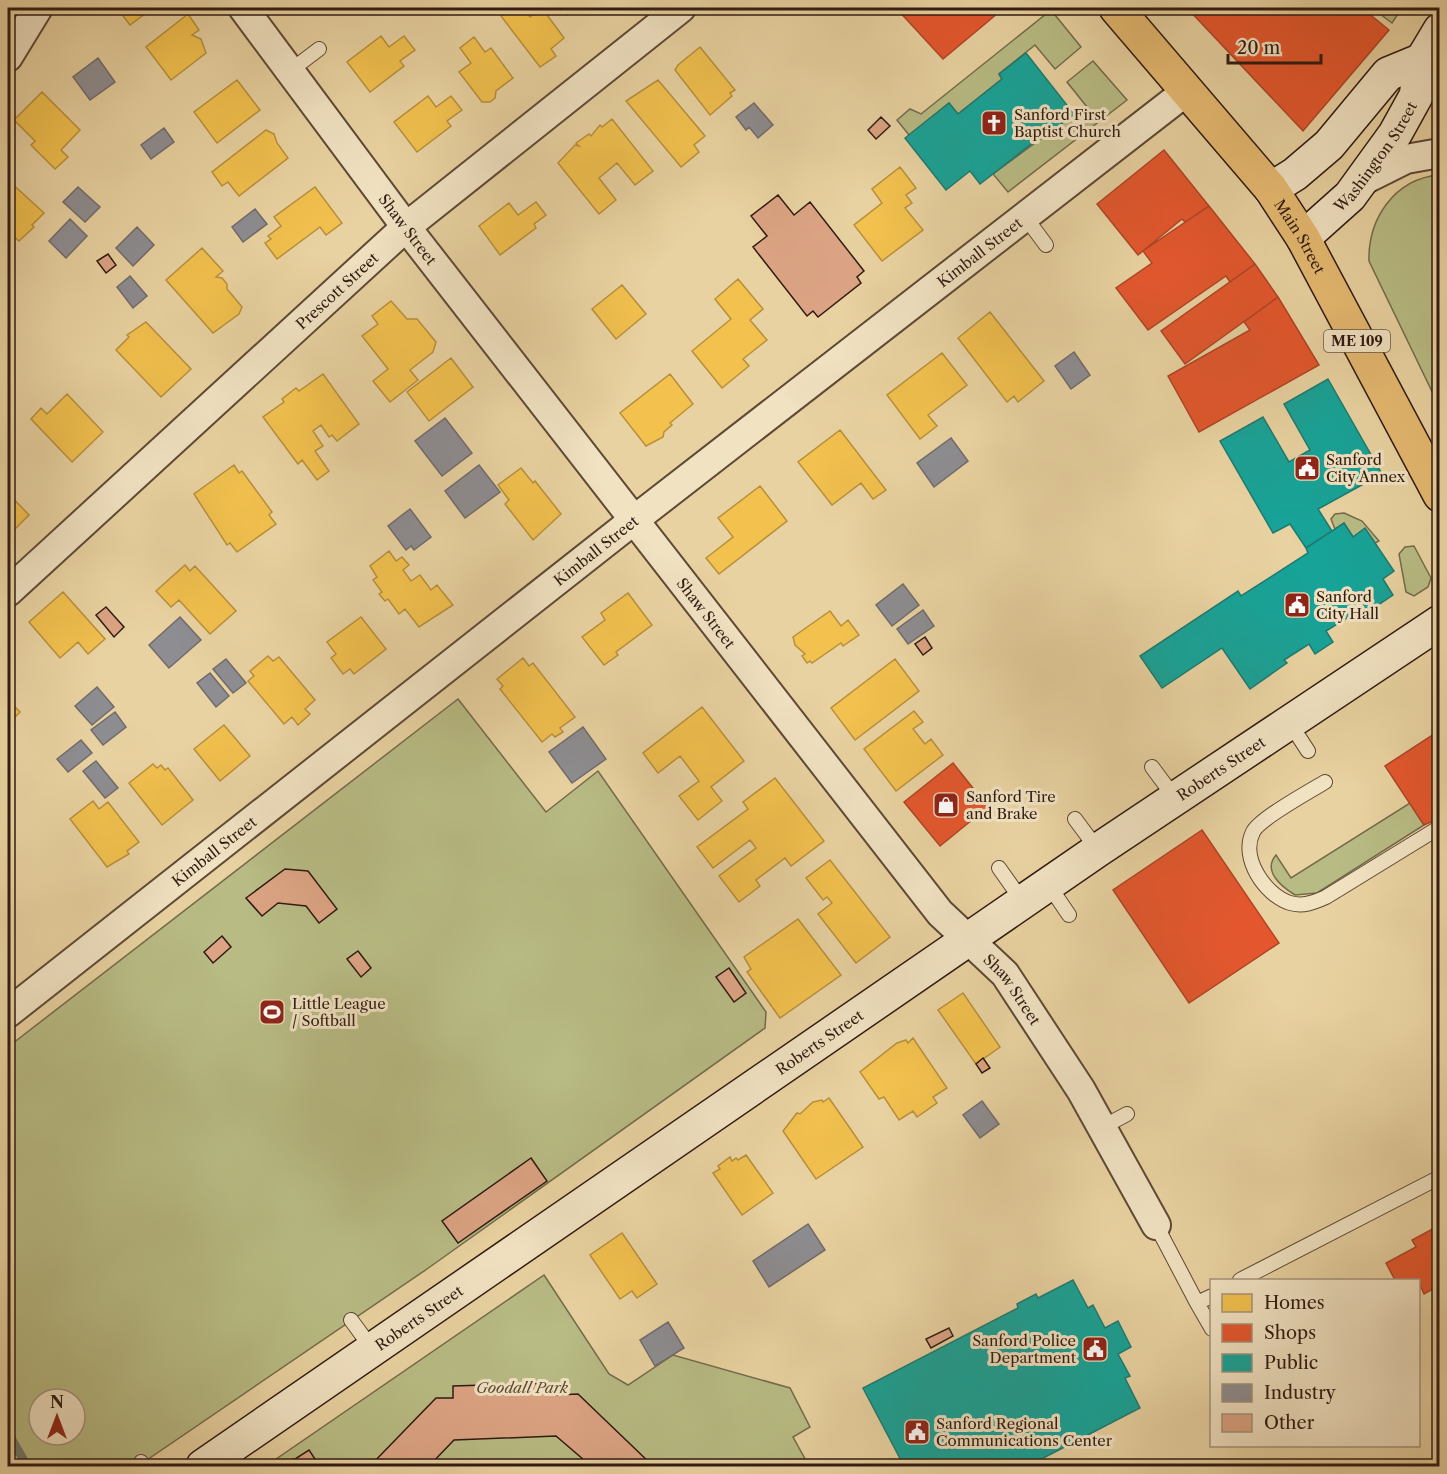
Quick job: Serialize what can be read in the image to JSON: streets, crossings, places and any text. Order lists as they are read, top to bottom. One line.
{"streets":{"highway":["Main Street","ME 109"],"street":["Washington Street","Shaw Street","Kimball Street","Prescott Street","Roberts Street"]},"crossings":[["Washington Street","Main Street"],["Shaw Street","Kimball Street"],["Shaw Street","Prescott Street"],["Shaw Street","Roberts Street"],["Main Street","Kimball Street"]],"parks":["Goodall Park"],"places":{"church":["Sanford First Baptist Church"],"public building":["Sanford City Annex","Sanford City Hall","Sanford Police Department","Sanford Regional Communications Center"],"shop":["Sanford Tire and Brake"],"sports":["Little League / Softball"]},"legend":["Homes","Shops","Public","Industry","Other"],"scale_bar":"20 m","north":"top"}
